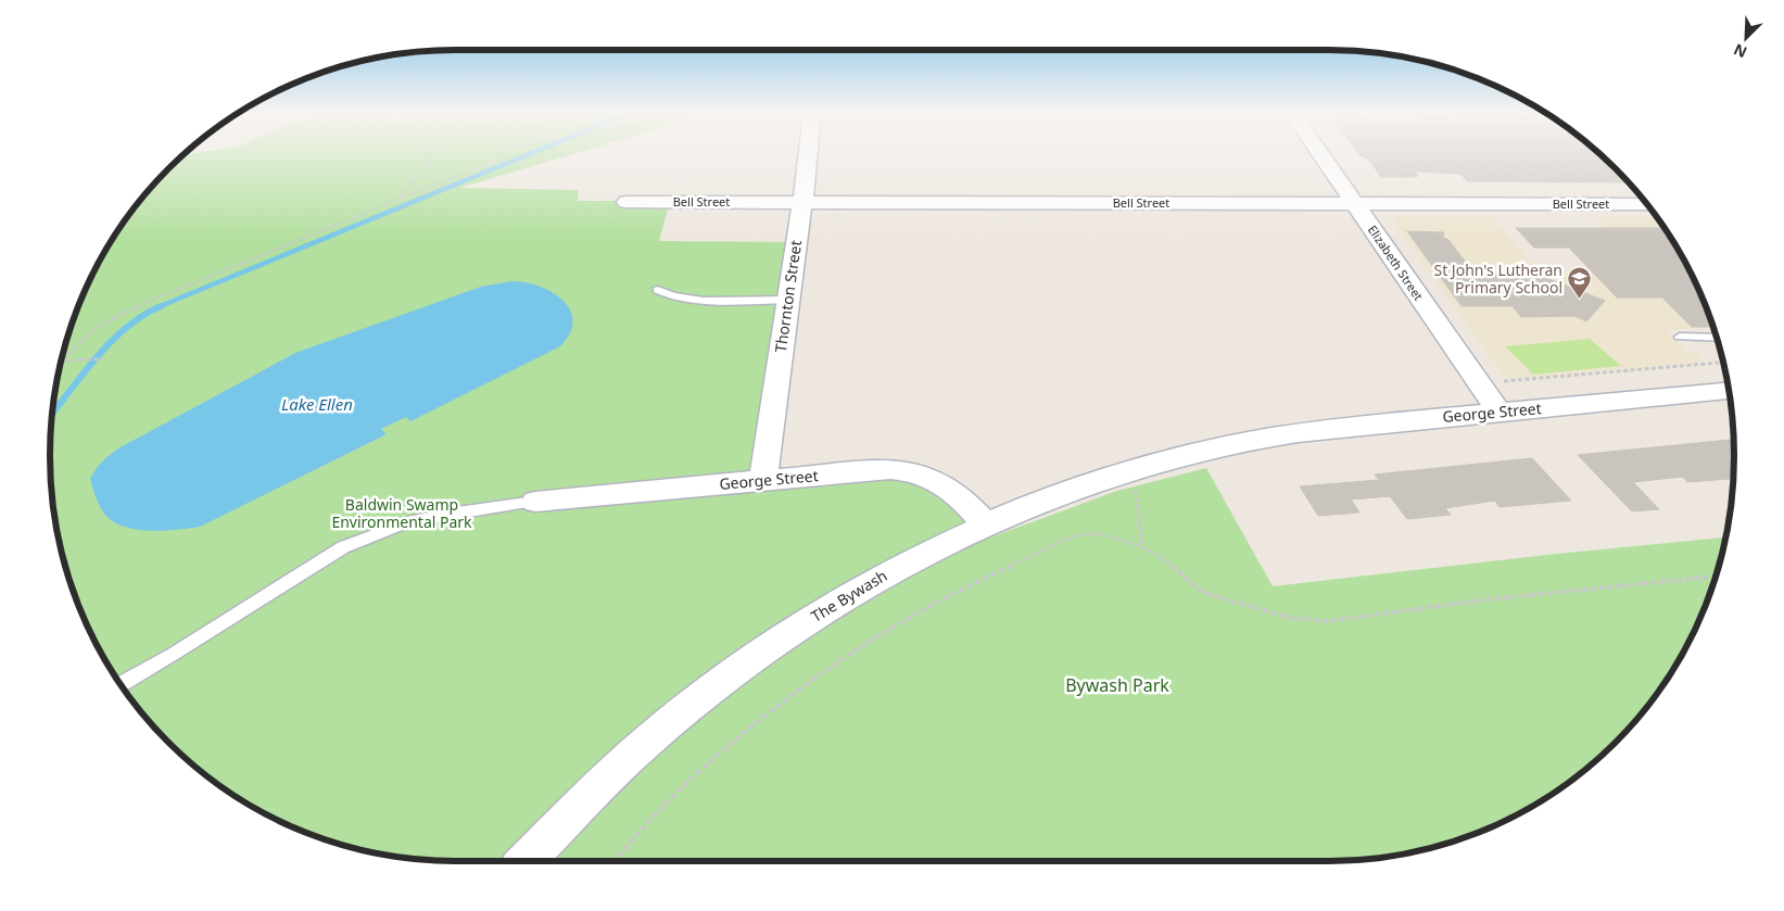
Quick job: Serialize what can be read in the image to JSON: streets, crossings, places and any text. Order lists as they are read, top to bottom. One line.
{"streets":{"street":["Bell Street","Elizabeth Street","Thornton Street","George Street","The Bywash"]},"crossings":[["Bell Street","Elizabeth Street"],["Bell Street","Thornton Street"],["Elizabeth Street","George Street"],["Thornton Street","George Street"],["George Street","The Bywash"]],"water":["Lake Ellen"],"parks":["Baldwin Swamp Environmental Park","Bywash Park"],"places":{"school or university":["St John's Lutheran Primary School"]},"north":"bottom left"}
